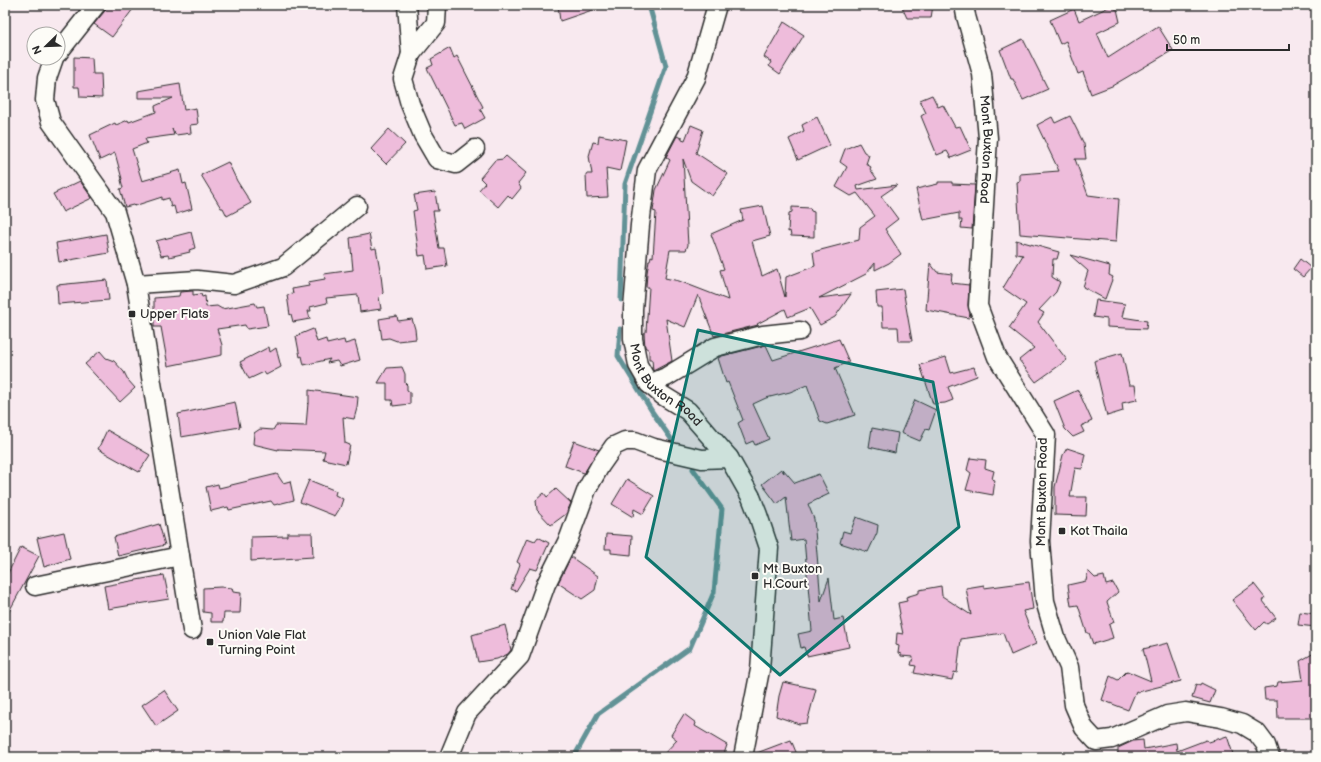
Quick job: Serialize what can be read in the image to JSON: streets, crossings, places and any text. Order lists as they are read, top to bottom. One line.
{"streets":{"street":["Mont Buxton Road"]},"places":{"transit":["Upper Flats","Kot Thaila","Mt Buxton H.Court","Union Vale Flat Turning Point"]},"scale_bar":"50 m","north":"bottom left"}
